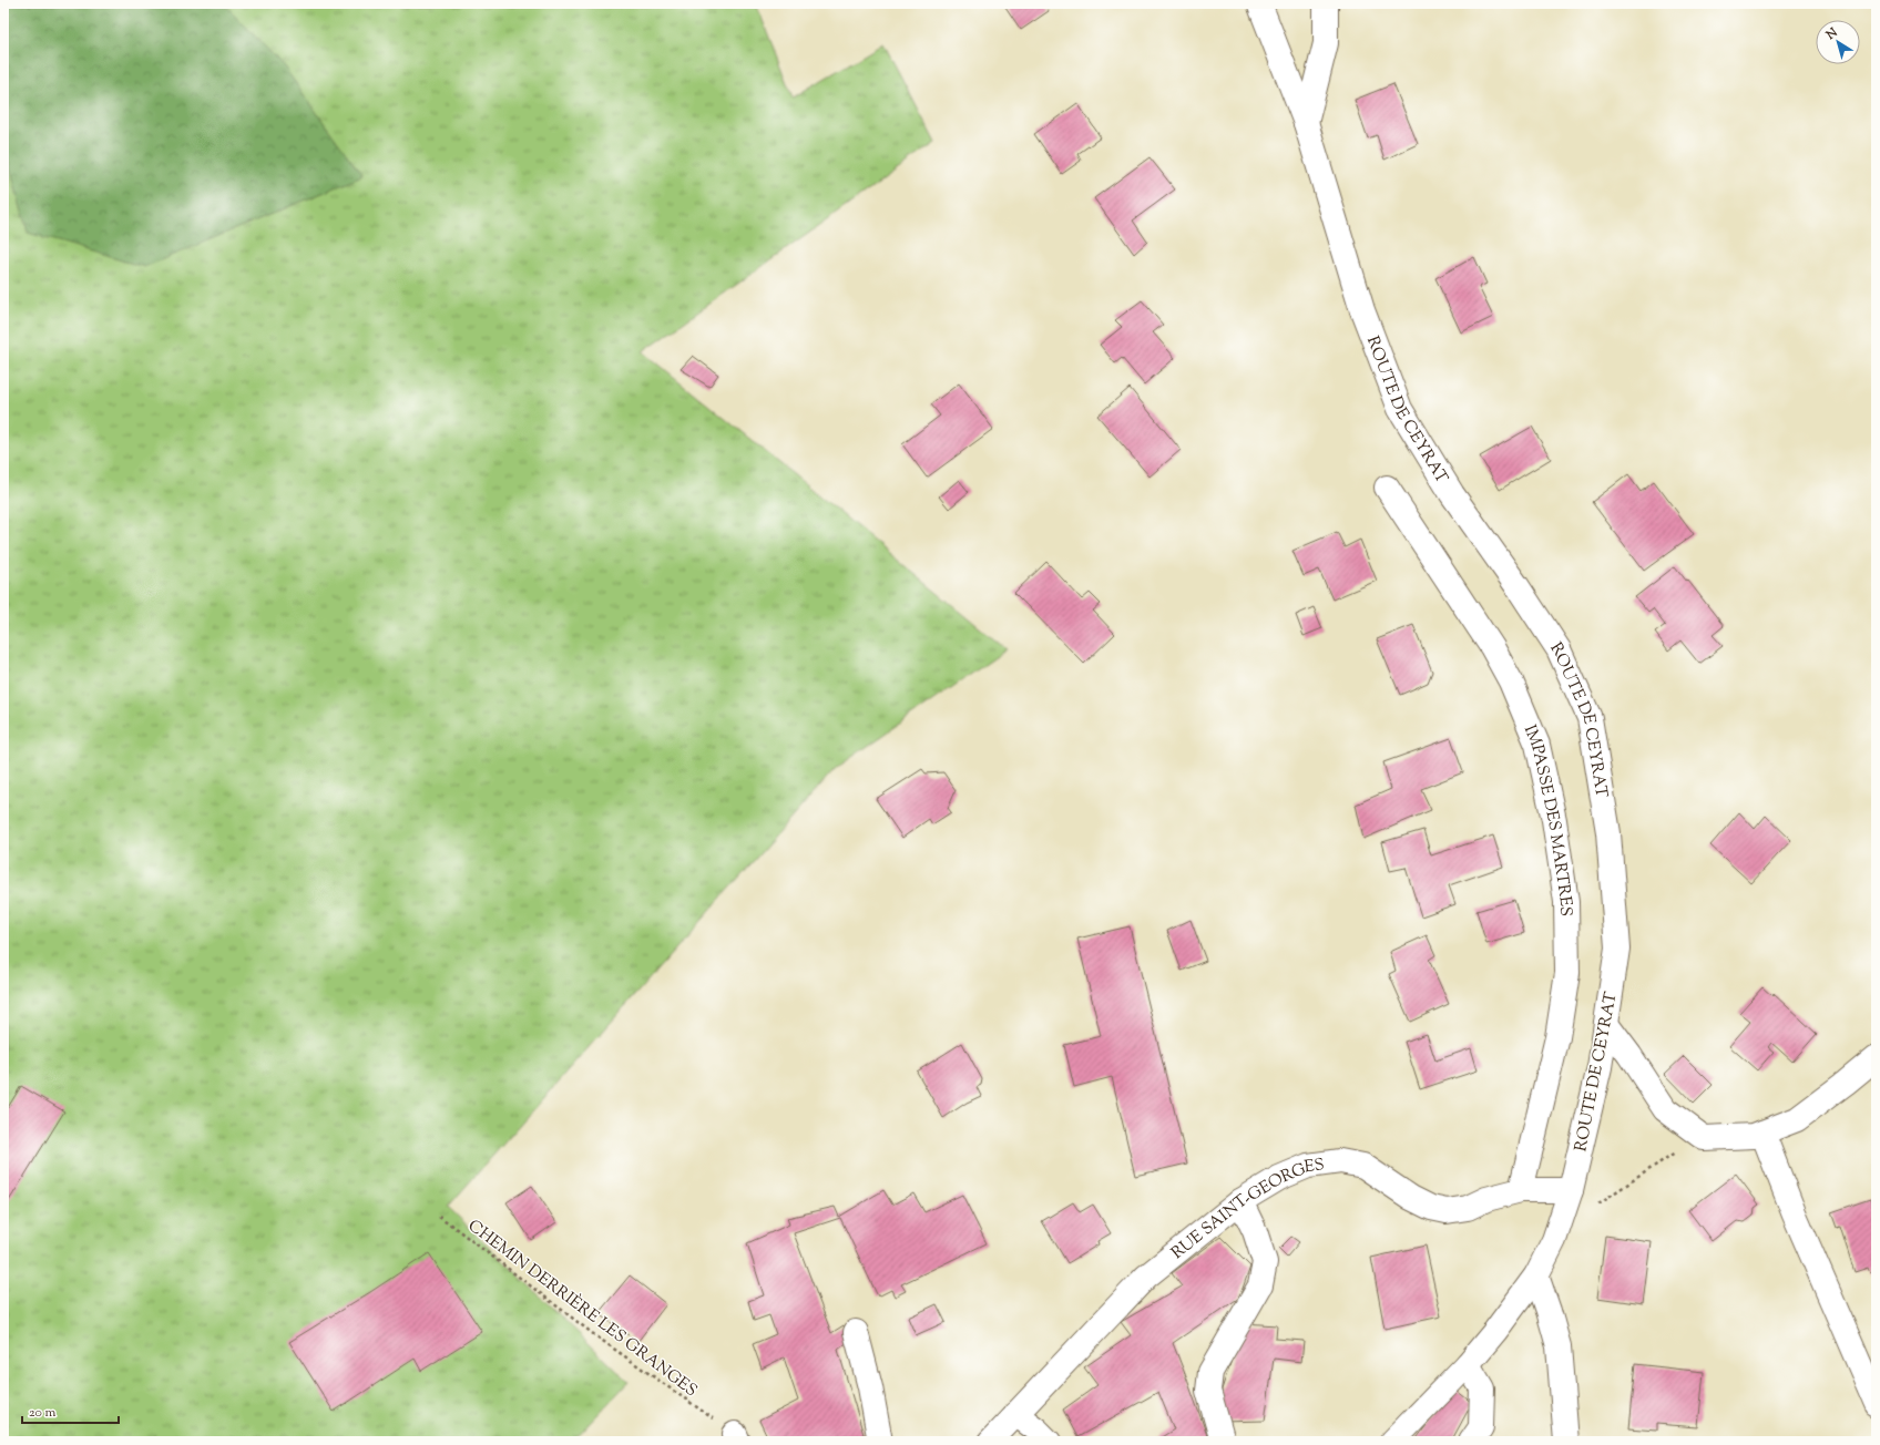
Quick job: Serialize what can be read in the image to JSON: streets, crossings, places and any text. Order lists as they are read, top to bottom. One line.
{"streets":{"street":["ROUTE DE CEYRAT","IMPASSE DES MARTRES","RUE SAINT-GEORGES"],"path":["CHEMIN DERRIÈRE LES GRANGES"]},"crossings":[["ROUTE DE CEYRAT","RUE SAINT-GEORGES"],["IMPASSE DES MARTRES","RUE SAINT-GEORGES"]],"scale_bar":"20 m","north":"top left"}
